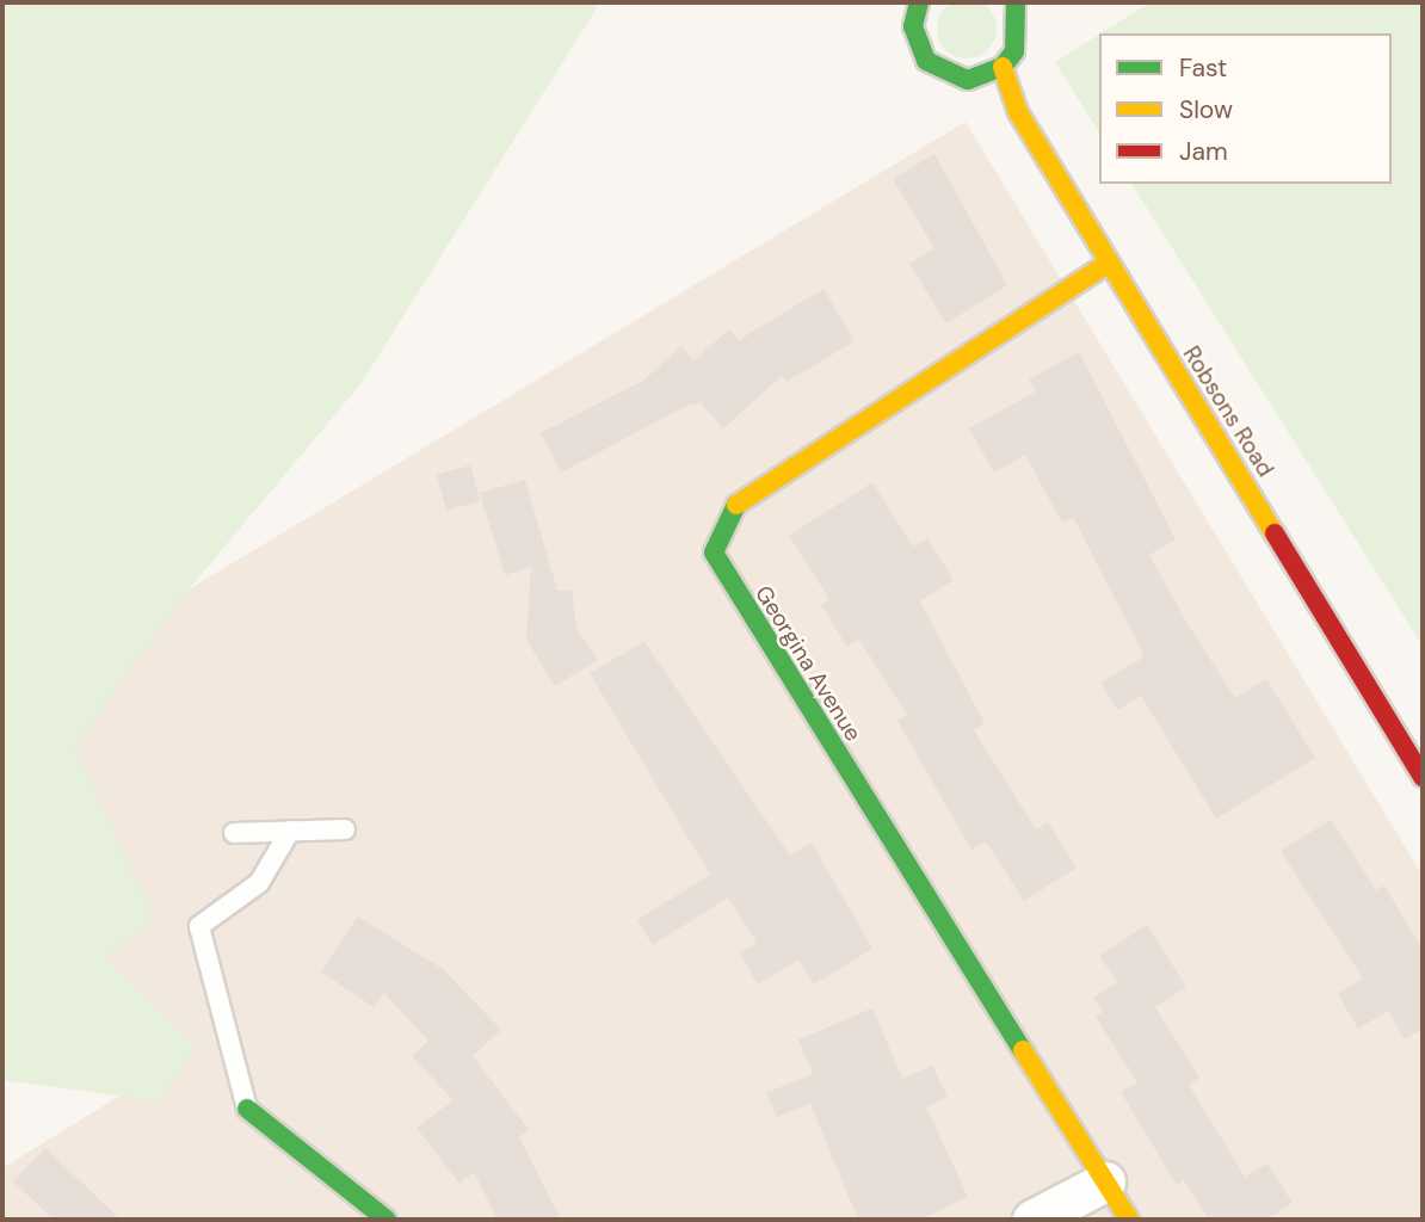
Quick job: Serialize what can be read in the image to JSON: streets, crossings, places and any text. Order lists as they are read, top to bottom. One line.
{"streets":{"street":["Robsons Road","Georgina Avenue"]},"crossings":[["Robsons Road","Georgina Avenue"]],"legend":["Fast","Slow","Jam"]}
